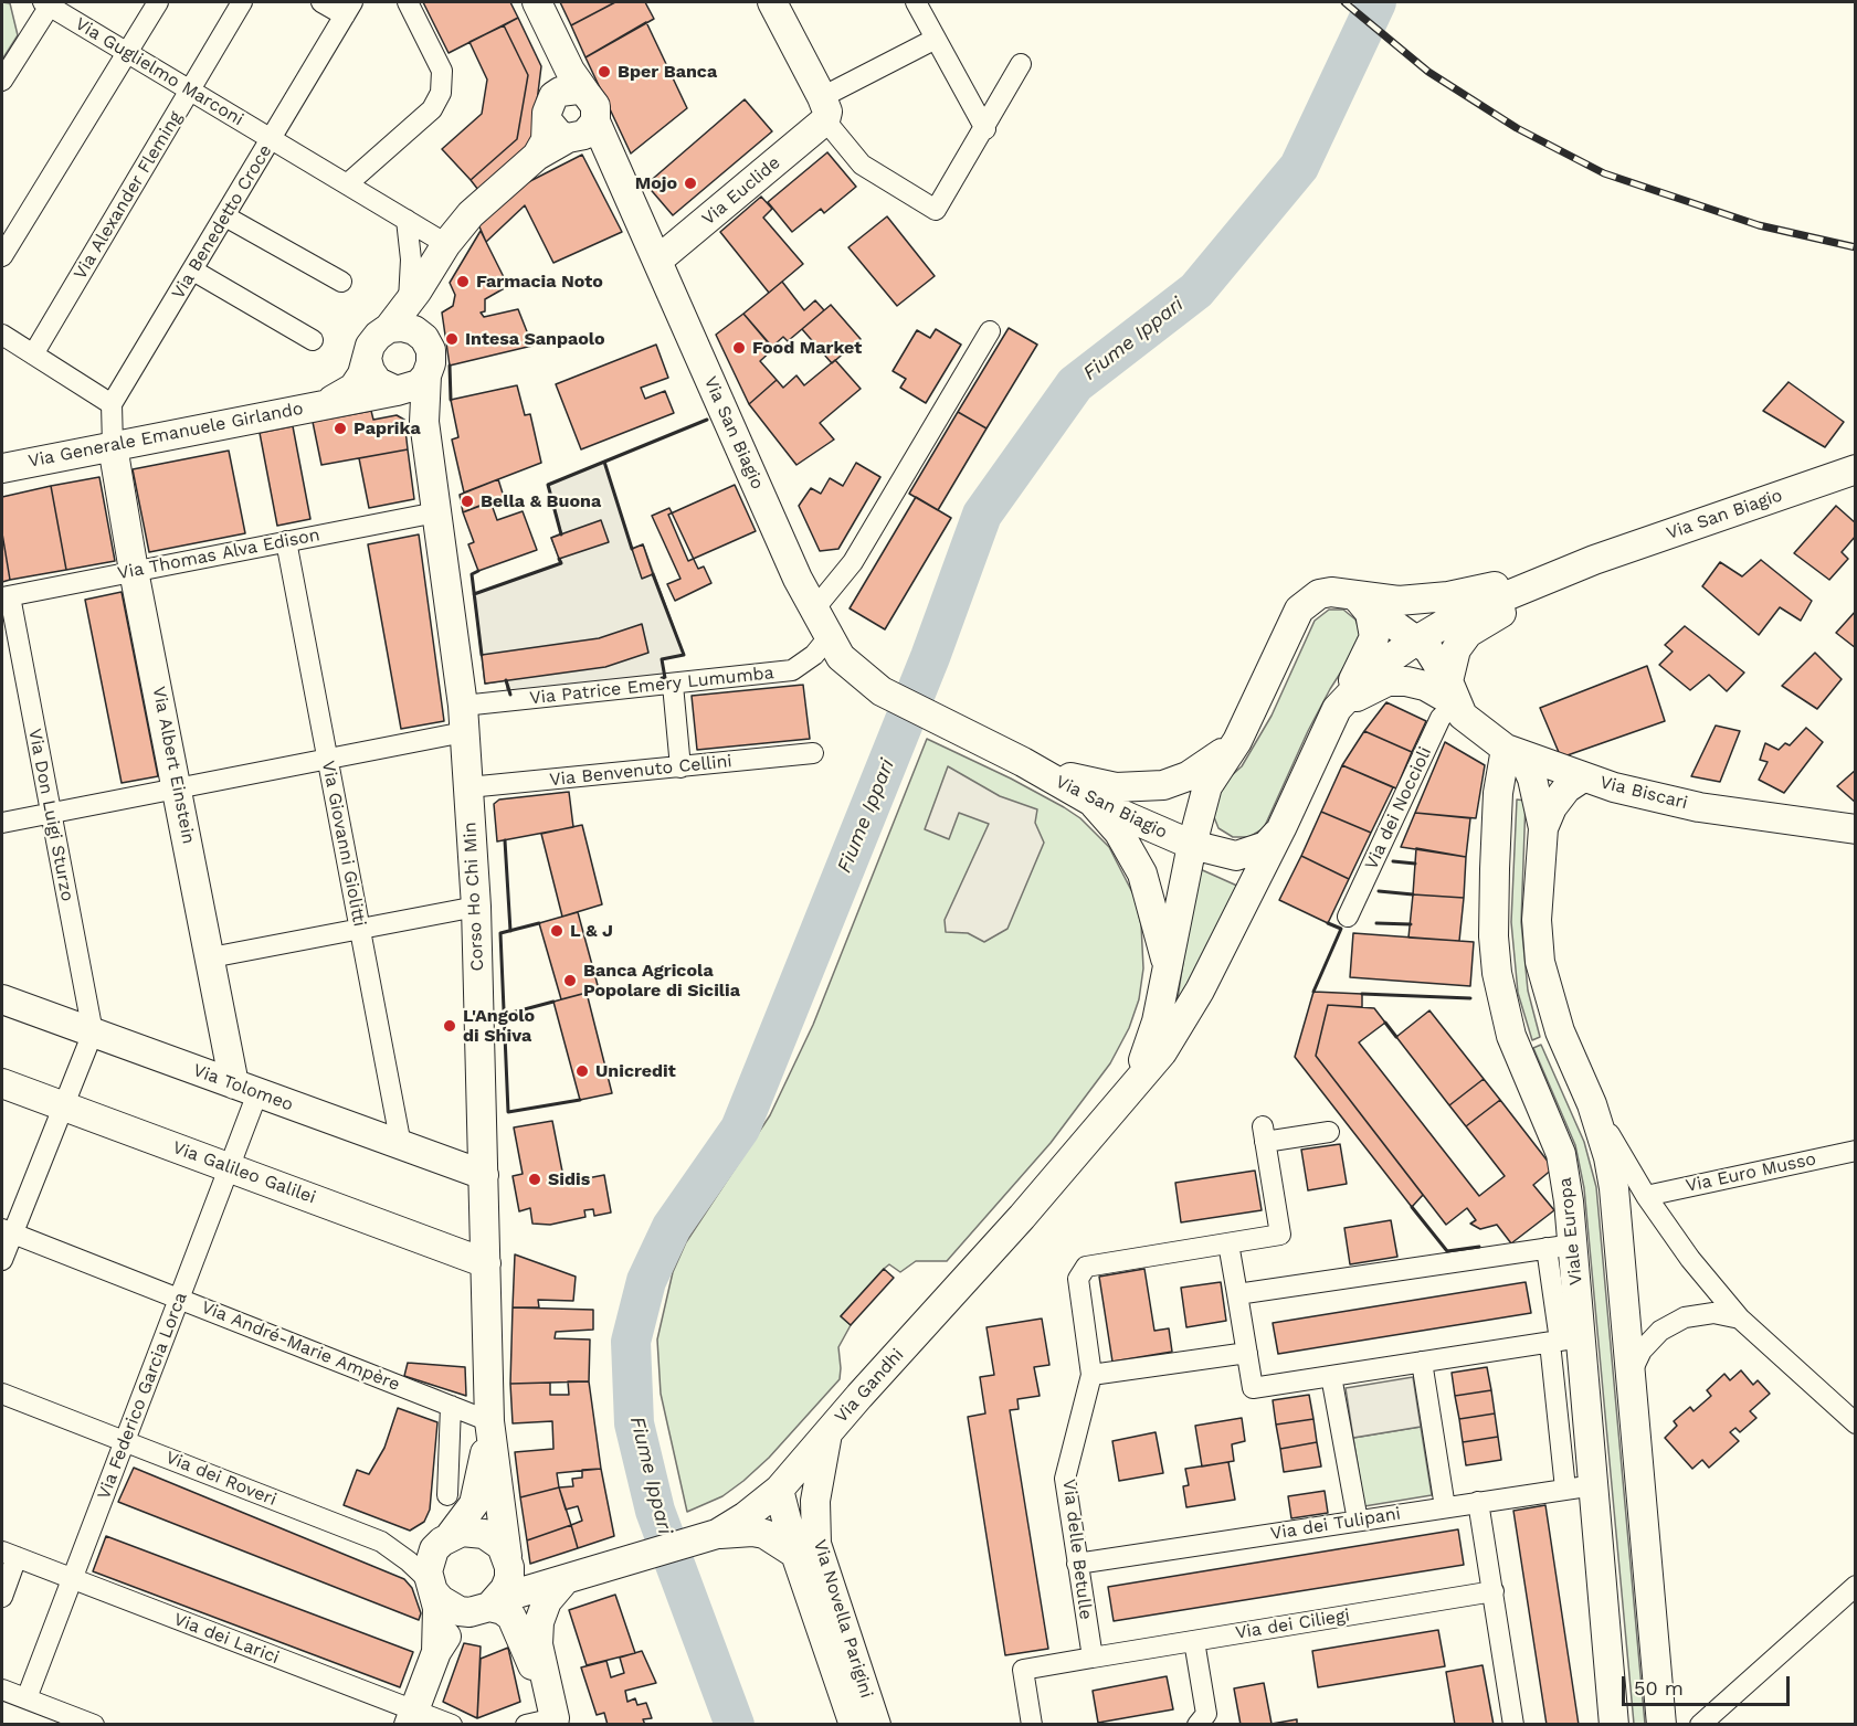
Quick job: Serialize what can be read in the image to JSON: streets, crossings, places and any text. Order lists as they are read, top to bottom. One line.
{"streets":{"main road":["Via Euclide","Via San Biagio","Via Generale Emanuele Girlando","Via Albert Einstein","Via Biscari","Corso Ho Chi Min","Via Tolomeo","Via Galileo Galilei","Viale Europa","Via Gandhi","Via Novella Parigini"],"street":["Via Guglielmo Marconi","Via Alexander Fleming","Via Benedetto Croce","Via Thomas Alva Edison","Via Patrice Emery Lumumba","Via Benvenuto Cellini","Via dei Noccioli","Via Don Luigi Sturzo","Via Giovanni Giolitti","Via Euro Musso","Via André-Marie Ampère","Via Federico Garcia Lorca","Via dei Roveri","Via dei Tulipani","Via delle Betulle","Via dei Ciliegi","Via dei Larici"]},"crossings":[["Via Guglielmo Marconi","Via Alexander Fleming"],["Via Guglielmo Marconi","Via Benedetto Croce"],["Via Euclide","Via San Biagio"],["Via San Biagio","Via Patrice Emery Lumumba"],["Via San Biagio","Via Gandhi"],["Via Generale Emanuele Girlando","Via Albert Einstein"],["Via Generale Emanuele Girlando","Corso Ho Chi Min"],["Via Thomas Alva Edison","Via Albert Einstein"],["Via Thomas Alva Edison","Via Don Luigi Sturzo"],["Via Thomas Alva Edison","Via Giovanni Giolitti"],["Via Thomas Alva Edison","Corso Ho Chi Min"],["Via Patrice Emery Lumumba","Via Albert Einstein"],["Via Patrice Emery Lumumba","Via Don Luigi Sturzo"],["Via Patrice Emery Lumumba","Via Giovanni Giolitti"],["Via Patrice Emery Lumumba","Corso Ho Chi Min"],["Via Albert Einstein","Via Tolomeo"],["Via Albert Einstein","Via Federico Garcia Lorca"],["Via Benvenuto Cellini","Corso Ho Chi Min"],["Via Biscari","Via dei Noccioli"],["Via Biscari","Viale Europa"],["Via Don Luigi Sturzo","Via Tolomeo"],["Via Giovanni Giolitti","Via Tolomeo"],["Corso Ho Chi Min","Via Tolomeo"],["Corso Ho Chi Min","Via Galileo Galilei"],["Corso Ho Chi Min","Via André-Marie Ampère"],["Via Tolomeo","Via Federico Garcia Lorca"],["Via Galileo Galilei","Via Federico Garcia Lorca"],["Viale Europa","Via dei Tulipani"],["Via André-Marie Ampère","Via Federico Garcia Lorca"],["Via Gandhi","Via Novella Parigini"],["Via Federico Garcia Lorca","Via dei Roveri"],["Via Federico Garcia Lorca","Via dei Larici"],["Via dei Tulipani","Via delle Betulle"],["Via delle Betulle","Via dei Ciliegi"]],"water":["Fiume Ippari"],"places":["Bper Banca","Mojo","Farmacia Noto","Intesa Sanpaolo","Food Market","Paprika","Bella & Buona","L & J","Banca Agricola Popolare di Sicilia","L'Angolo di Shiva","Unicredit","Sidis"],"scale_bar":"50 m"}
